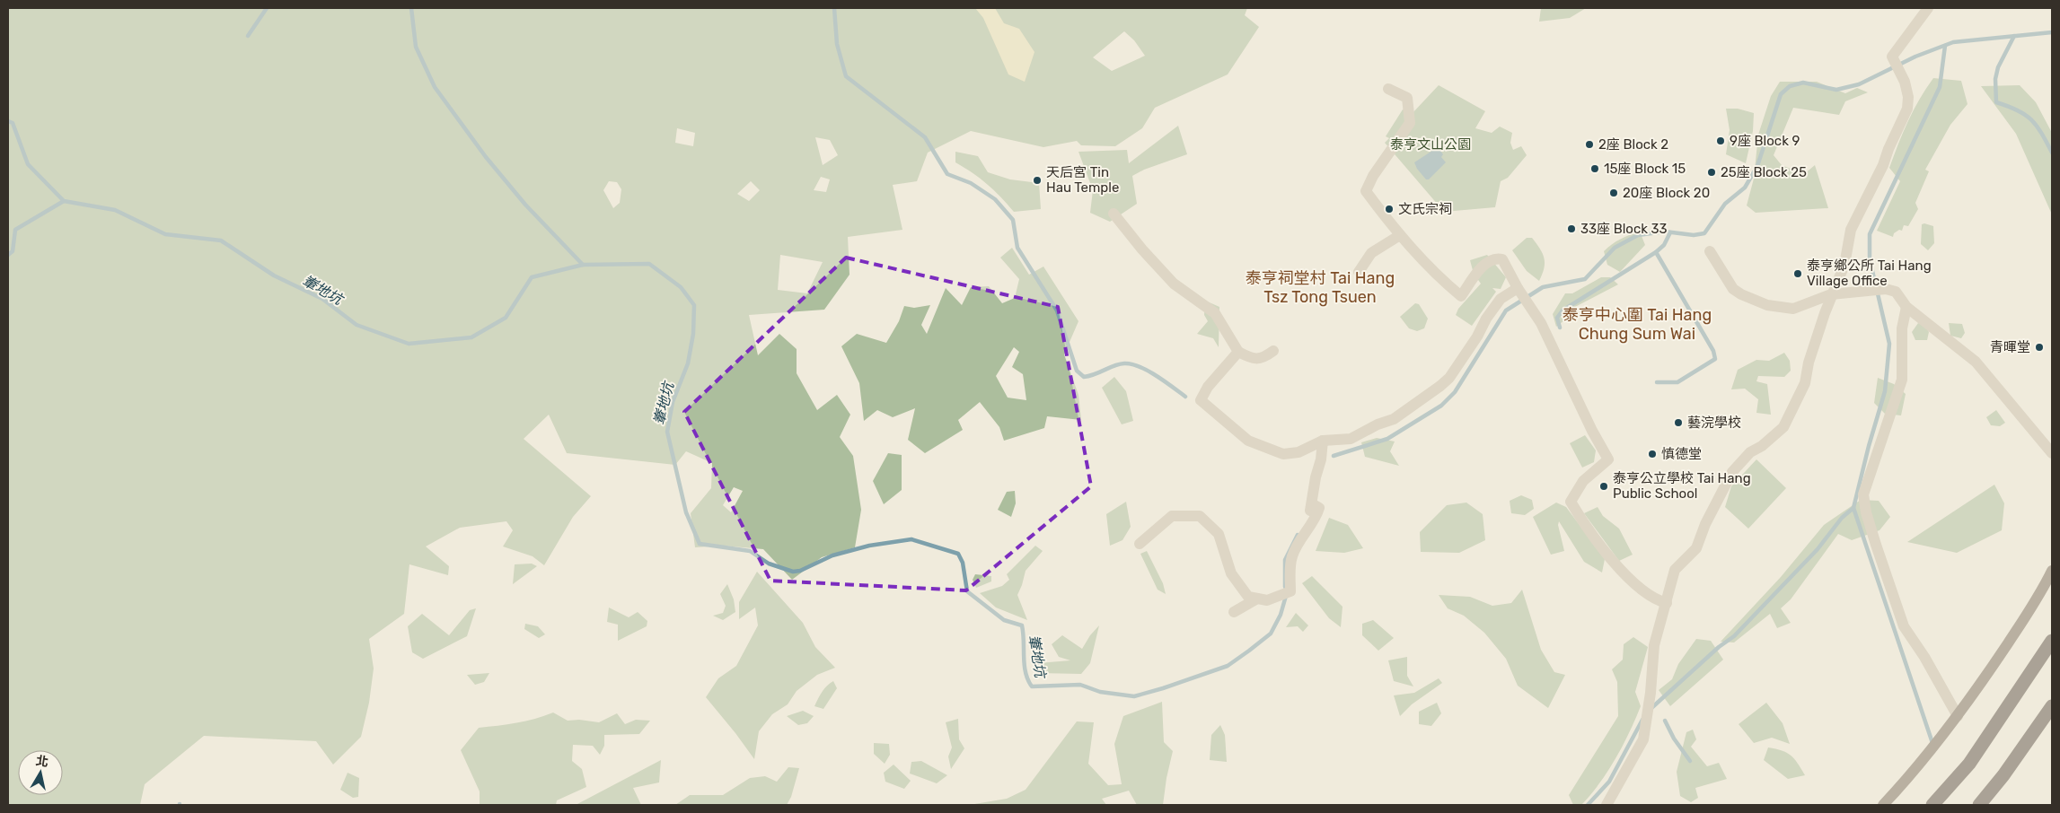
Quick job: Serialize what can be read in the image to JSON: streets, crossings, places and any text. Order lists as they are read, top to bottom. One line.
{"districts":["泰亨祠堂村 Tai Hang Tsz Tong Tsuen","泰亨中心圍 Tai Hang Chung Sum Wai"],"water":["輋地坑"],"parks":["泰亨文山公園"],"places":["9座 Block 9","2座 Block 2","15座 Block 15","25座 Block 25","天后宮 Tin Hau Temple","20座 Block 20","文氏宗祠","33座 Block 33","泰亨鄉公所 Tai Hang Village Office","青暉堂","藝浣學校","慎德堂","泰亨公立學校 Tai Hang Public School"],"north":"top"}
